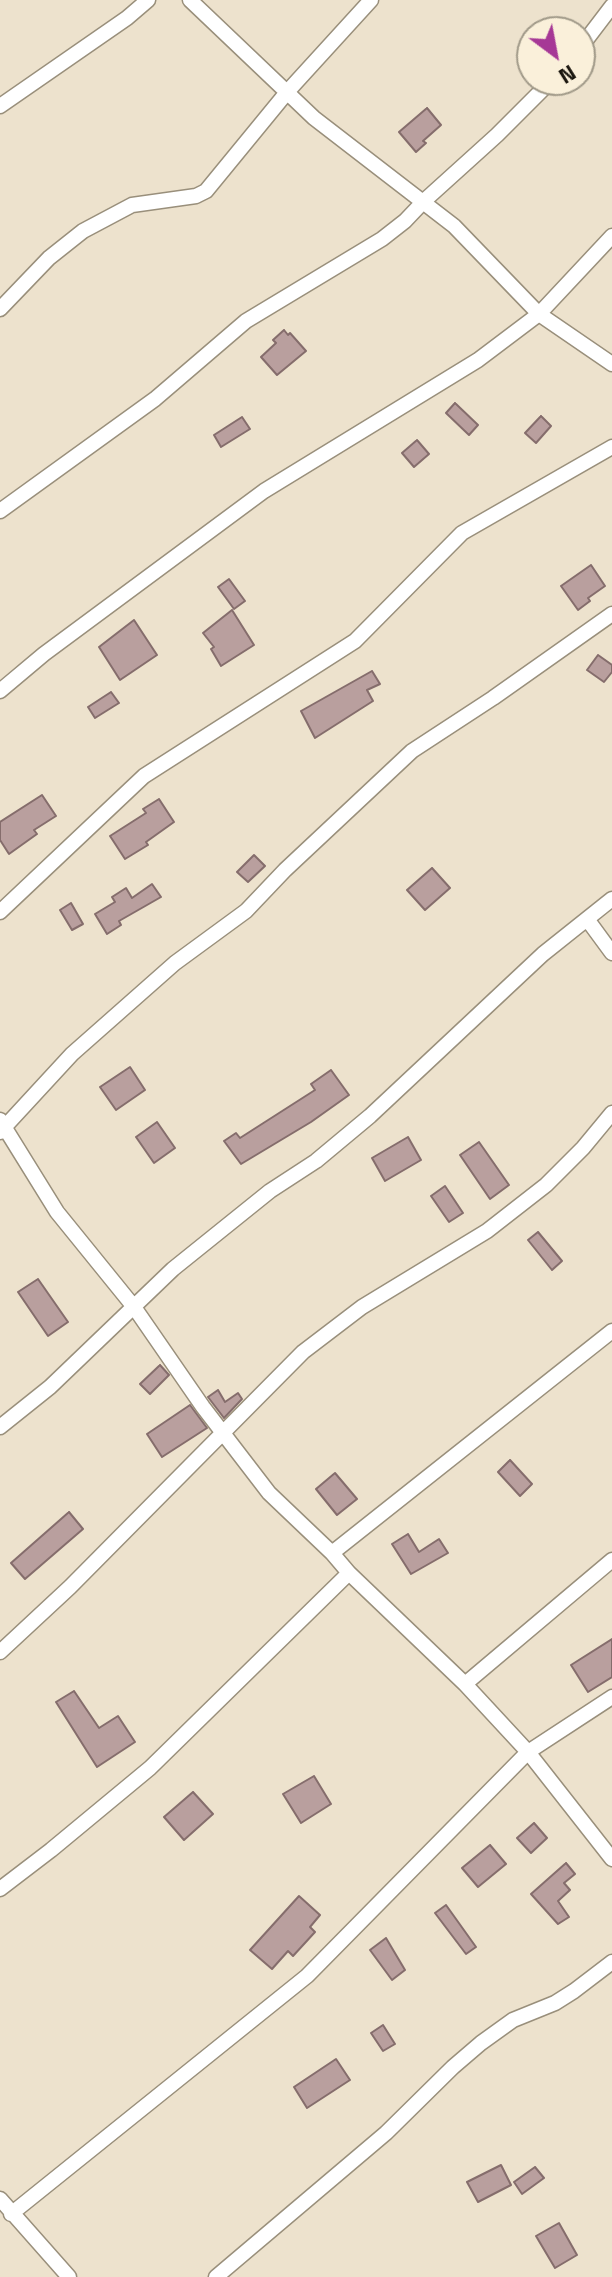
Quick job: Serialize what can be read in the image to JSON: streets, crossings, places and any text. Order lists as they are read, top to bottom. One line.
{"north":"bottom right"}
